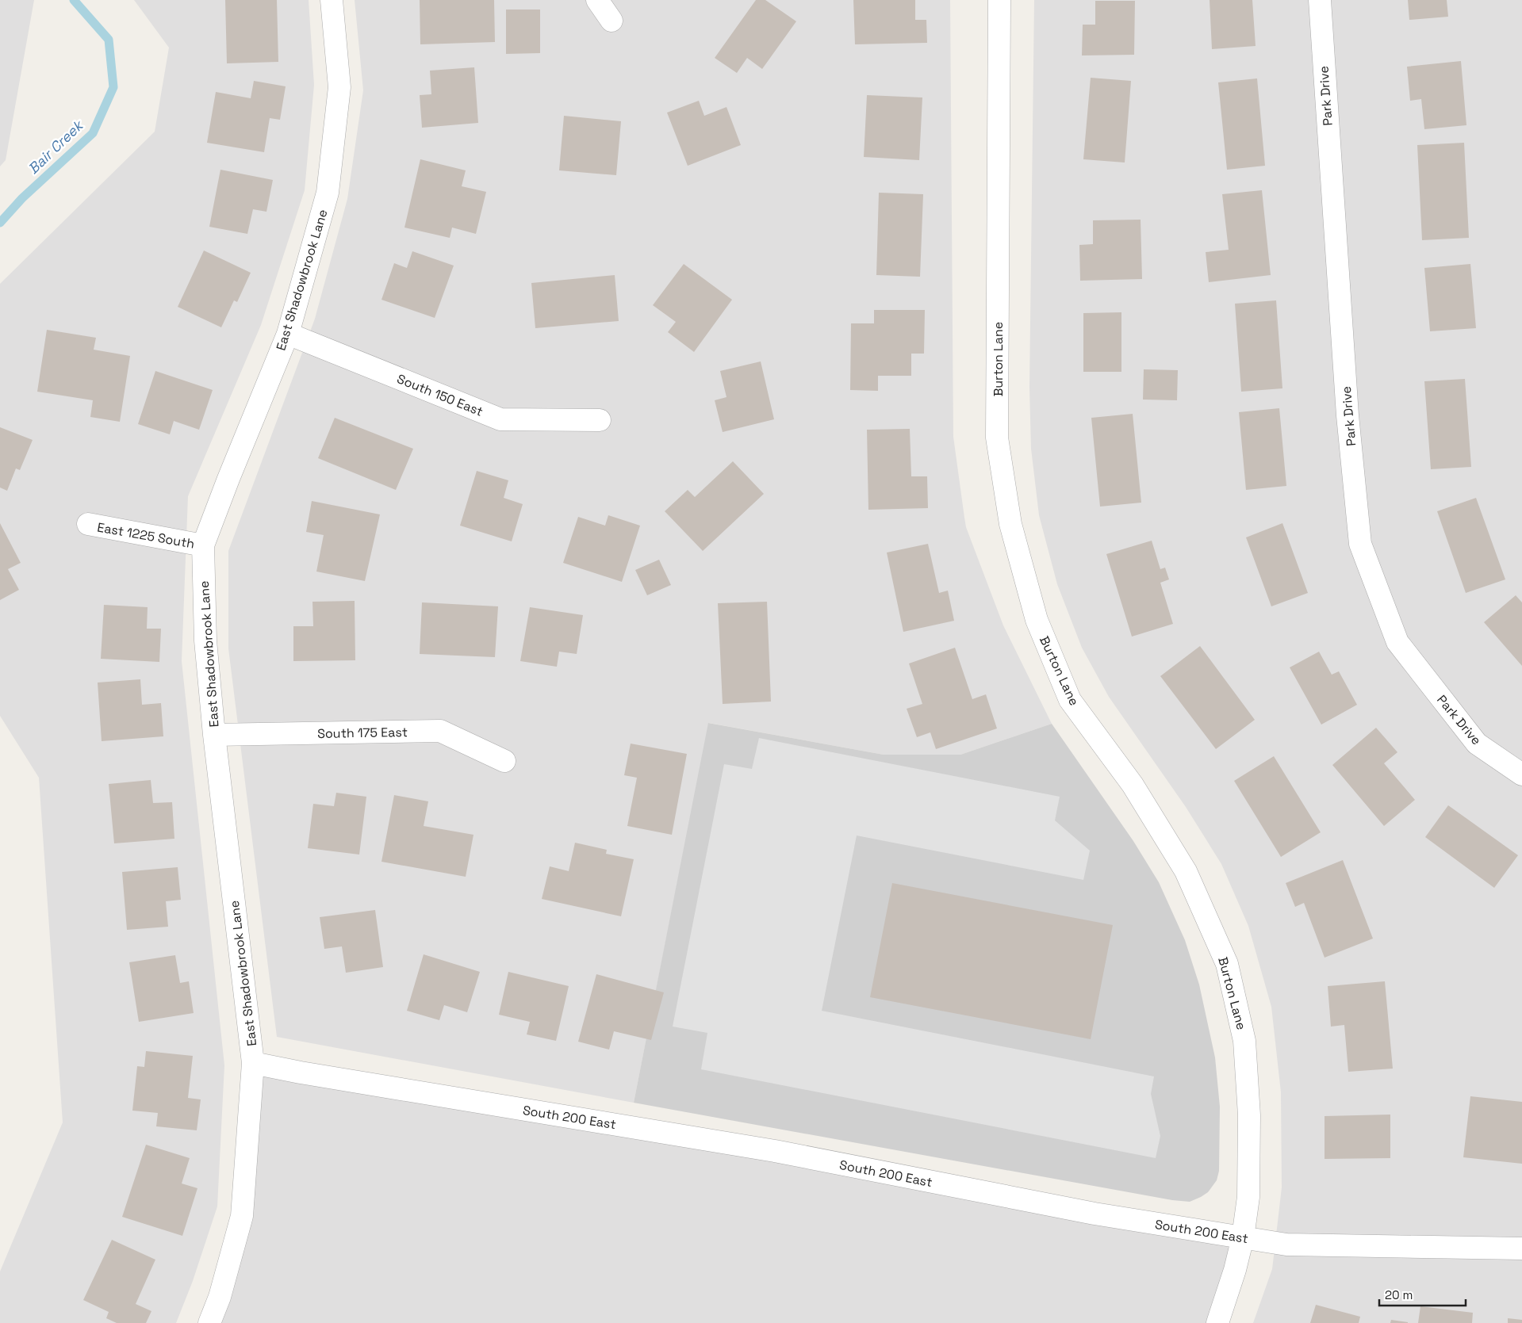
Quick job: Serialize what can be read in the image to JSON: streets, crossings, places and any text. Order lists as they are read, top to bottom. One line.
{"streets":{"street":["Park Drive","East Shadowbrook Lane","Burton Lane","South 150 East","East 1225 South","South 175 East","South 200 East"]},"crossings":[["East Shadowbrook Lane","South 150 East"],["East Shadowbrook Lane","East 1225 South"],["East Shadowbrook Lane","South 175 East"],["East Shadowbrook Lane","South 200 East"],["Burton Lane","South 200 East"]],"water":["Bair Creek"],"scale_bar":"20 m"}
